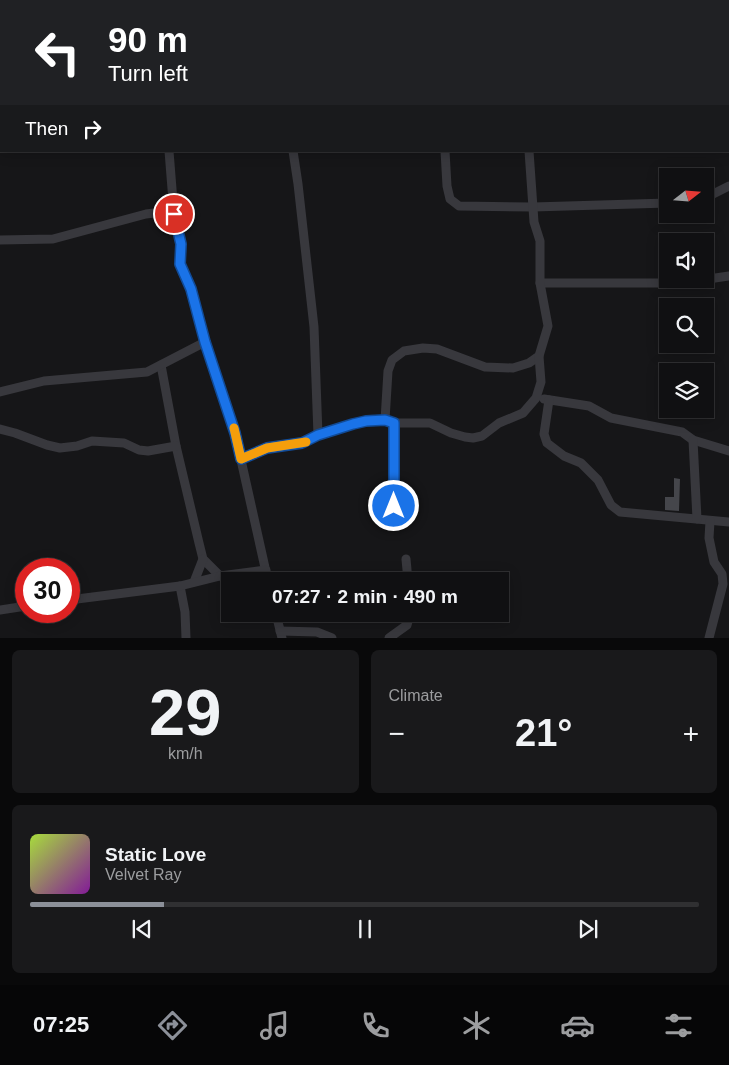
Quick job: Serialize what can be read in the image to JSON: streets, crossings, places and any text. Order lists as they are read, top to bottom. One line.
{"north":"right","page":{"turn":["90 m","Turn left"],"then":"Then","limit":"30","trip":"07:27 · 2 min · 490 m","tile":[["29","km/h"],"Climate"],"heat":["−","21°","+"],"song":["Static Love","Velvet Ray"],"tabs":"07:25"}}
